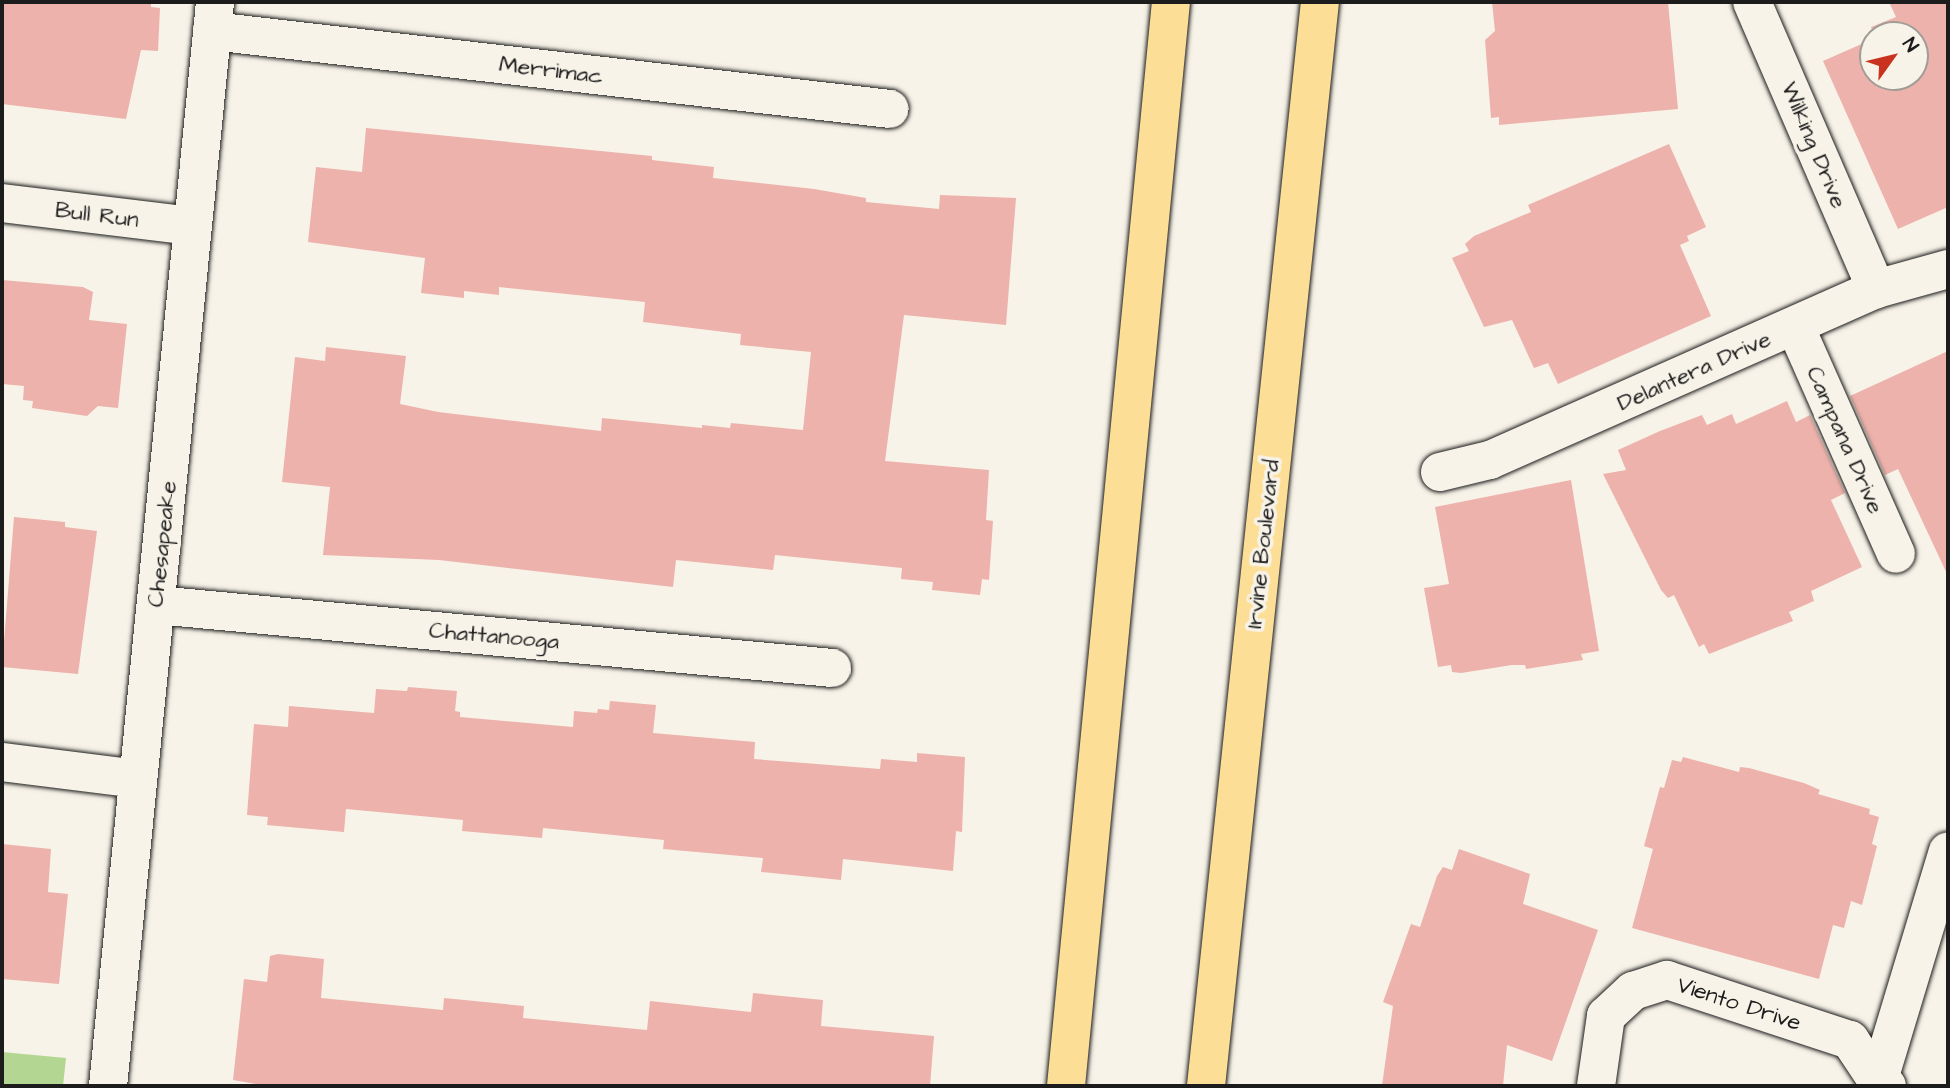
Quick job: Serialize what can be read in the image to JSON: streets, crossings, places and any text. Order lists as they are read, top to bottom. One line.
{"streets":{"main road":["Irvine Boulevard"],"street":["Merrimac","Wilking Drive","Bull Run","Delantera Drive","Campana Drive","Chesapeake","Chattanooga","Viento Drive"]},"crossings":[["Merrimac","Chesapeake"],["Wilking Drive","Delantera Drive"],["Bull Run","Chesapeake"],["Delantera Drive","Campana Drive"],["Chesapeake","Chattanooga"]],"north":"top right"}
